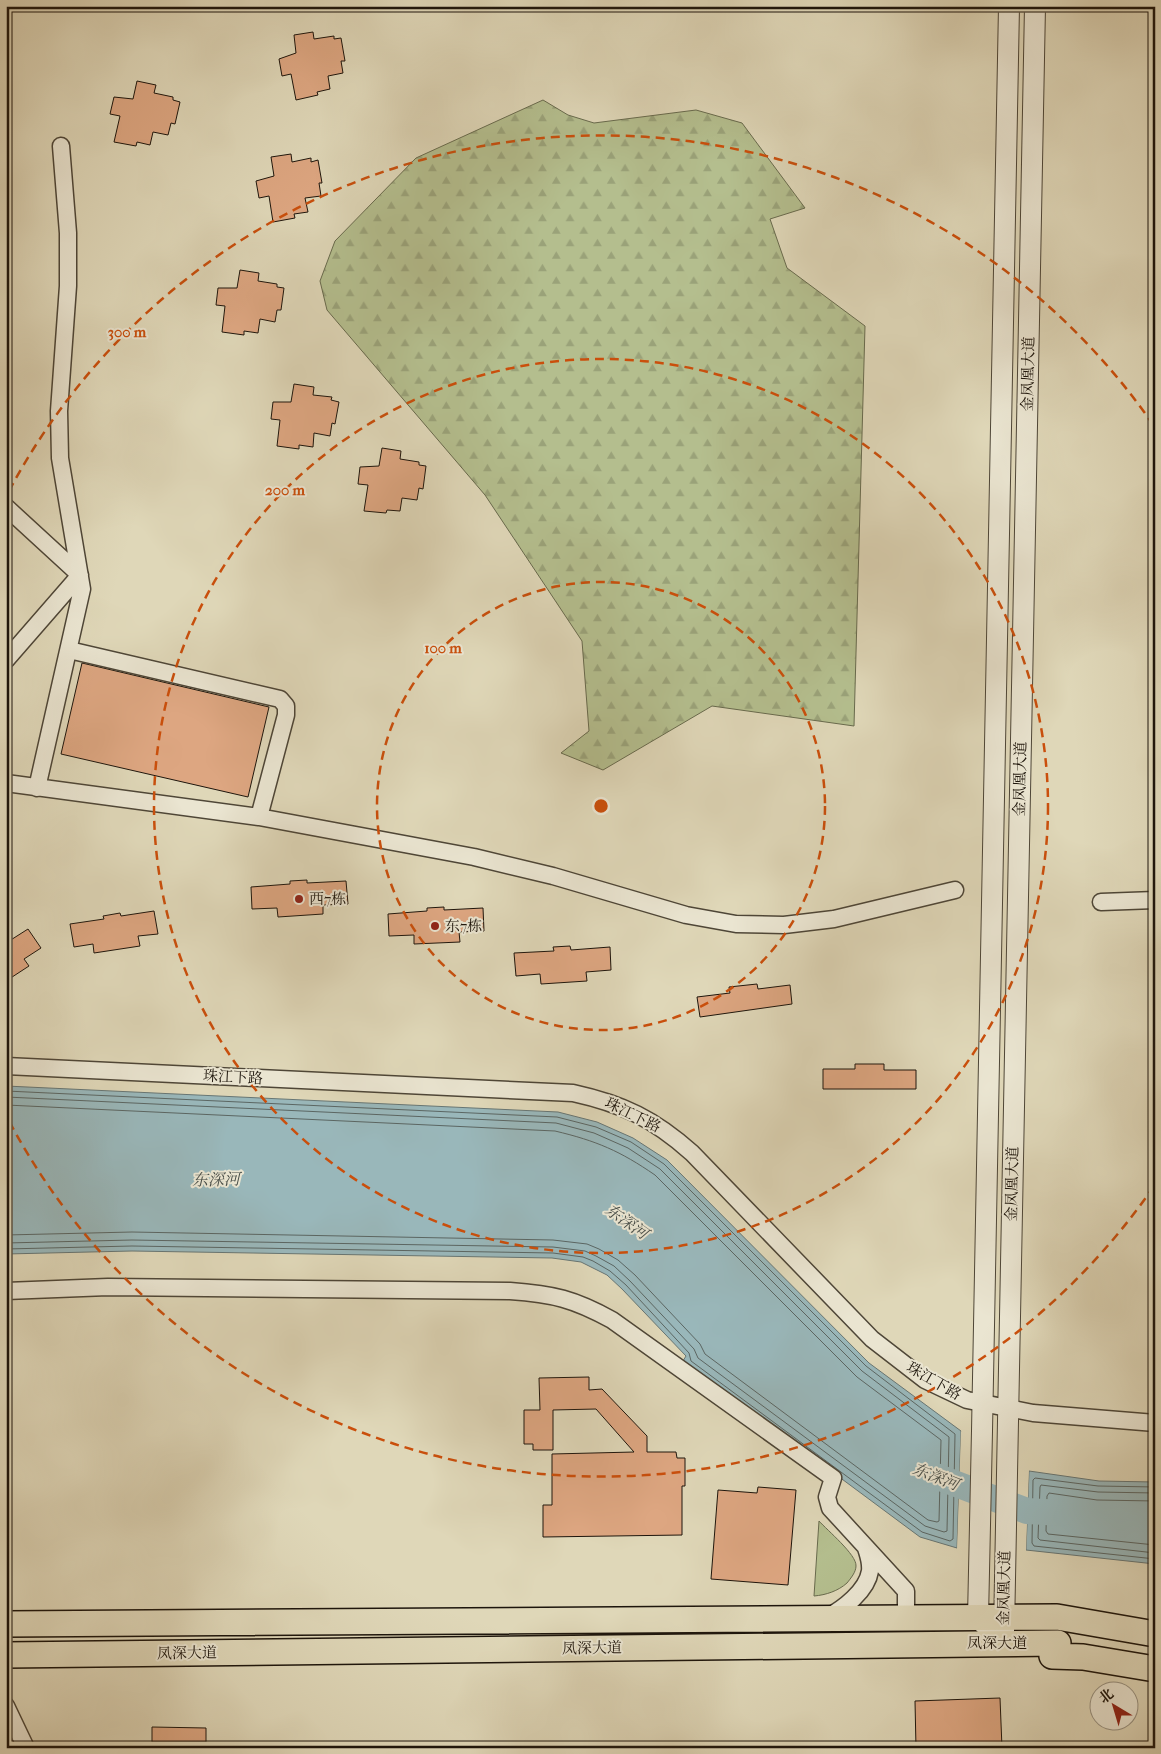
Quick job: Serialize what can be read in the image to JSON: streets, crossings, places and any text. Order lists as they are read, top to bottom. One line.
{"streets":{"main road":["凤深大道"],"street":["金凤凰大道","珠江下路"]},"crossings":[["金凤凰大道","珠江下路"],["金凤凰大道","凤深大道"]],"water":["东深河"],"places":["西7栋","东7栋"],"north":"top left","rings":["300 m","200 m","100 m"]}
